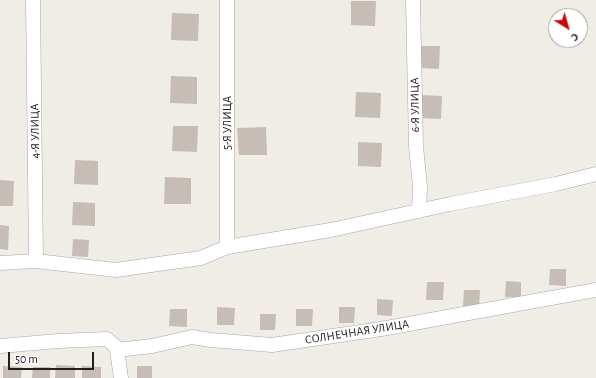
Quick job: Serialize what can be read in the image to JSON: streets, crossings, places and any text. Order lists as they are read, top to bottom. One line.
{"streets":{"street":["6-Я УЛИЦА","5-Я УЛИЦА","4-Я УЛИЦА","СОЛНЕЧНАЯ УЛИЦА"]},"scale_bar":"50 m","north":"bottom right"}
